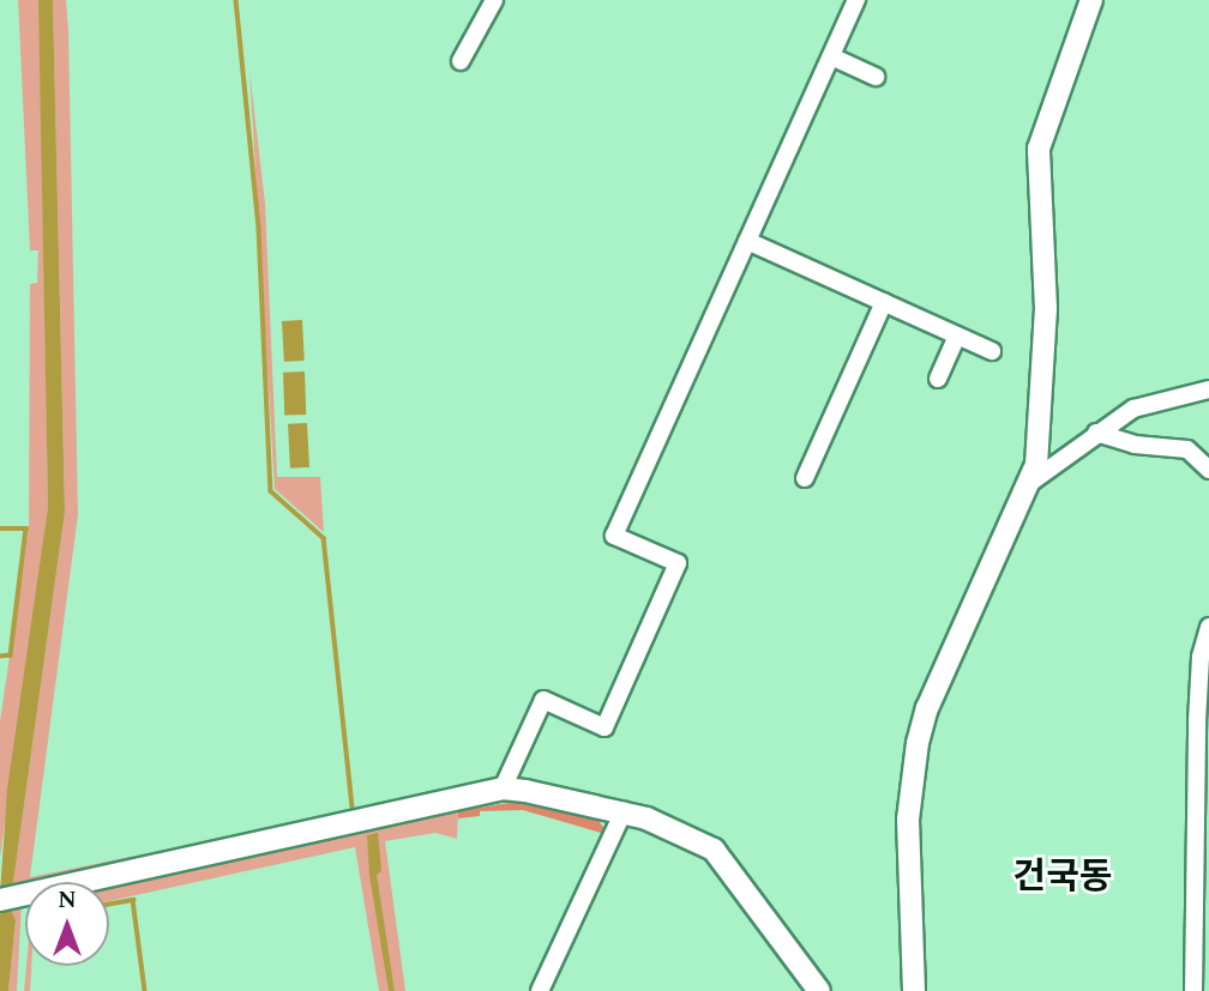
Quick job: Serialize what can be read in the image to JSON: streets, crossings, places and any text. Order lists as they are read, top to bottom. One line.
{"districts":["건국동"],"north":"top"}
